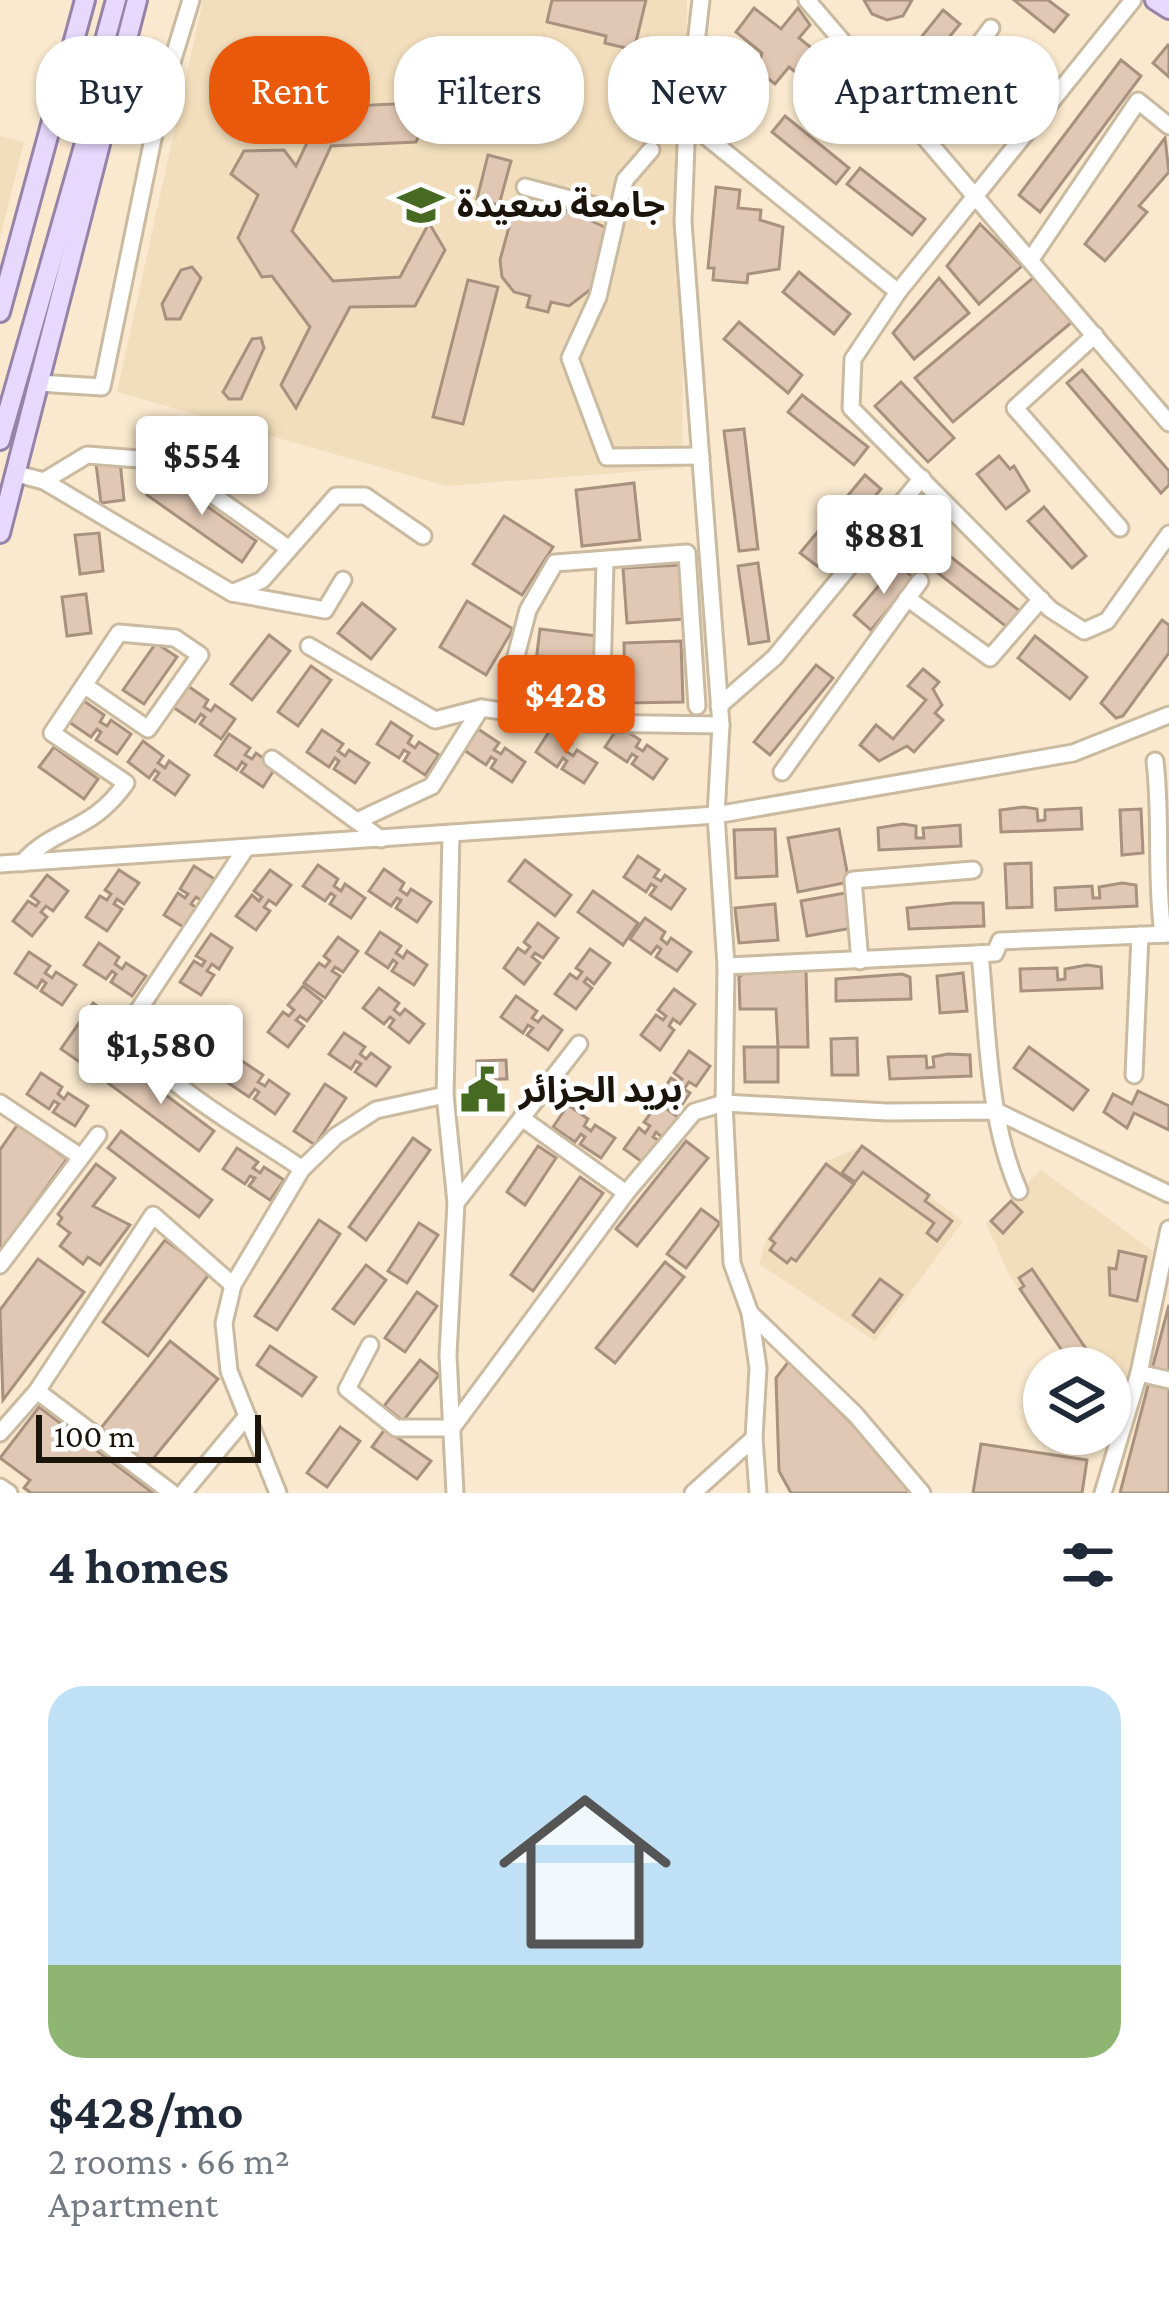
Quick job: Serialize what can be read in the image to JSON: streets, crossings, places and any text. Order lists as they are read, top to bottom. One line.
{"places":{"school or university":["جامعة سعيدة"],"public building":["بريد الجزائر"]},"scale_bar":"100 m","page":{"chip":["Buy","Rent","Filters","New","Apartment"],"price":["$554","$881","$428","$1,580"],"scale":"100 m","heading":"4 homes","list":[{"name":"$428/mo","note":"2 rooms · 66 m² · Apartment"}]}}
